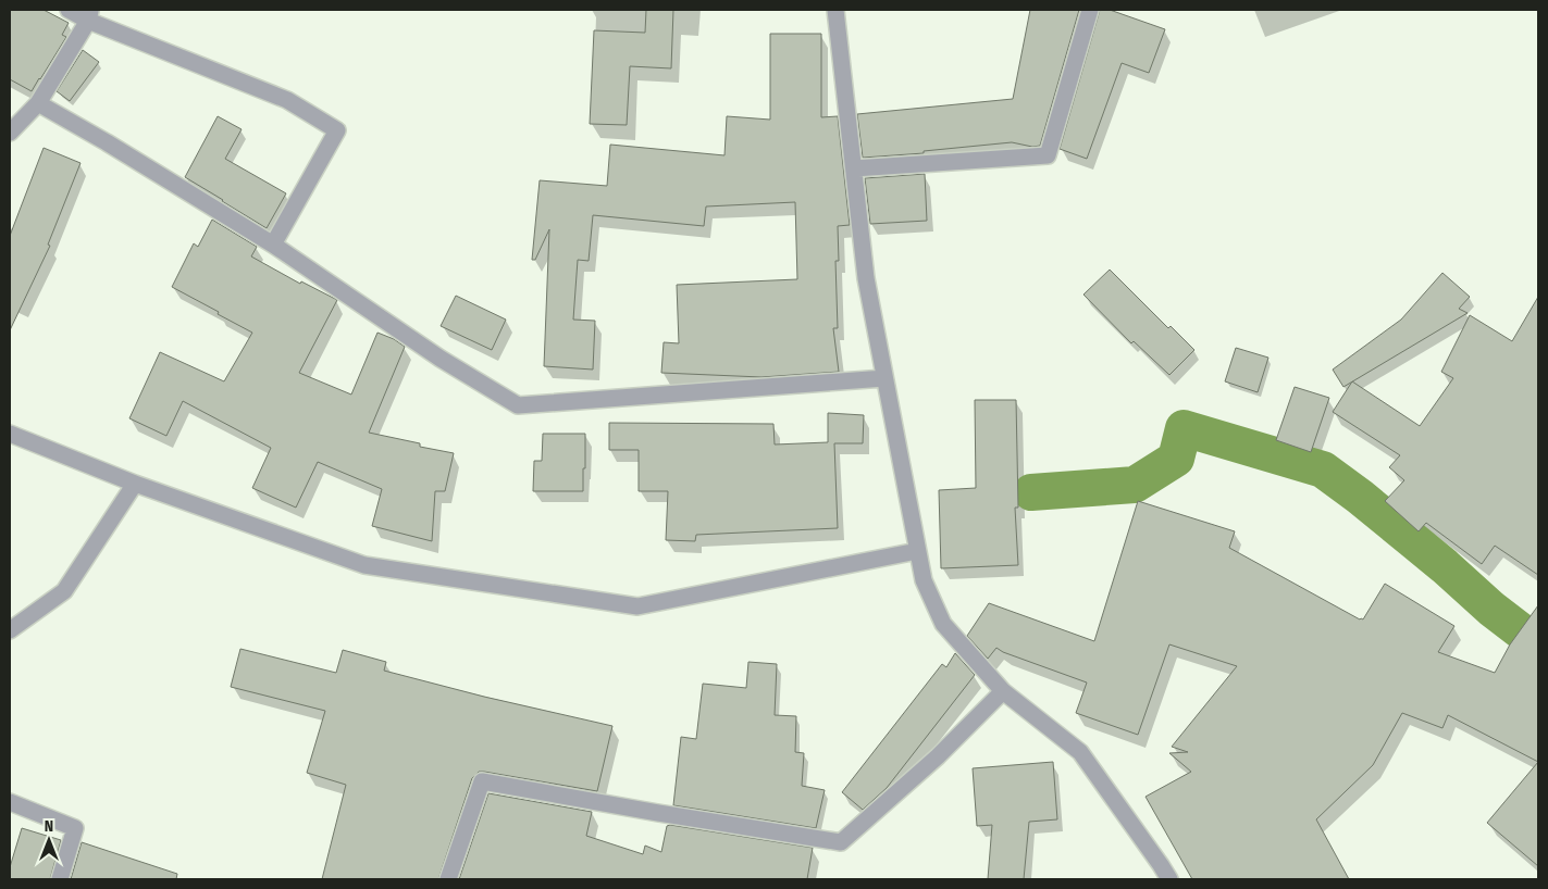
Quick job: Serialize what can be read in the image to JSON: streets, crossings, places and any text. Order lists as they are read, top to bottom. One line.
{"north":"top"}
